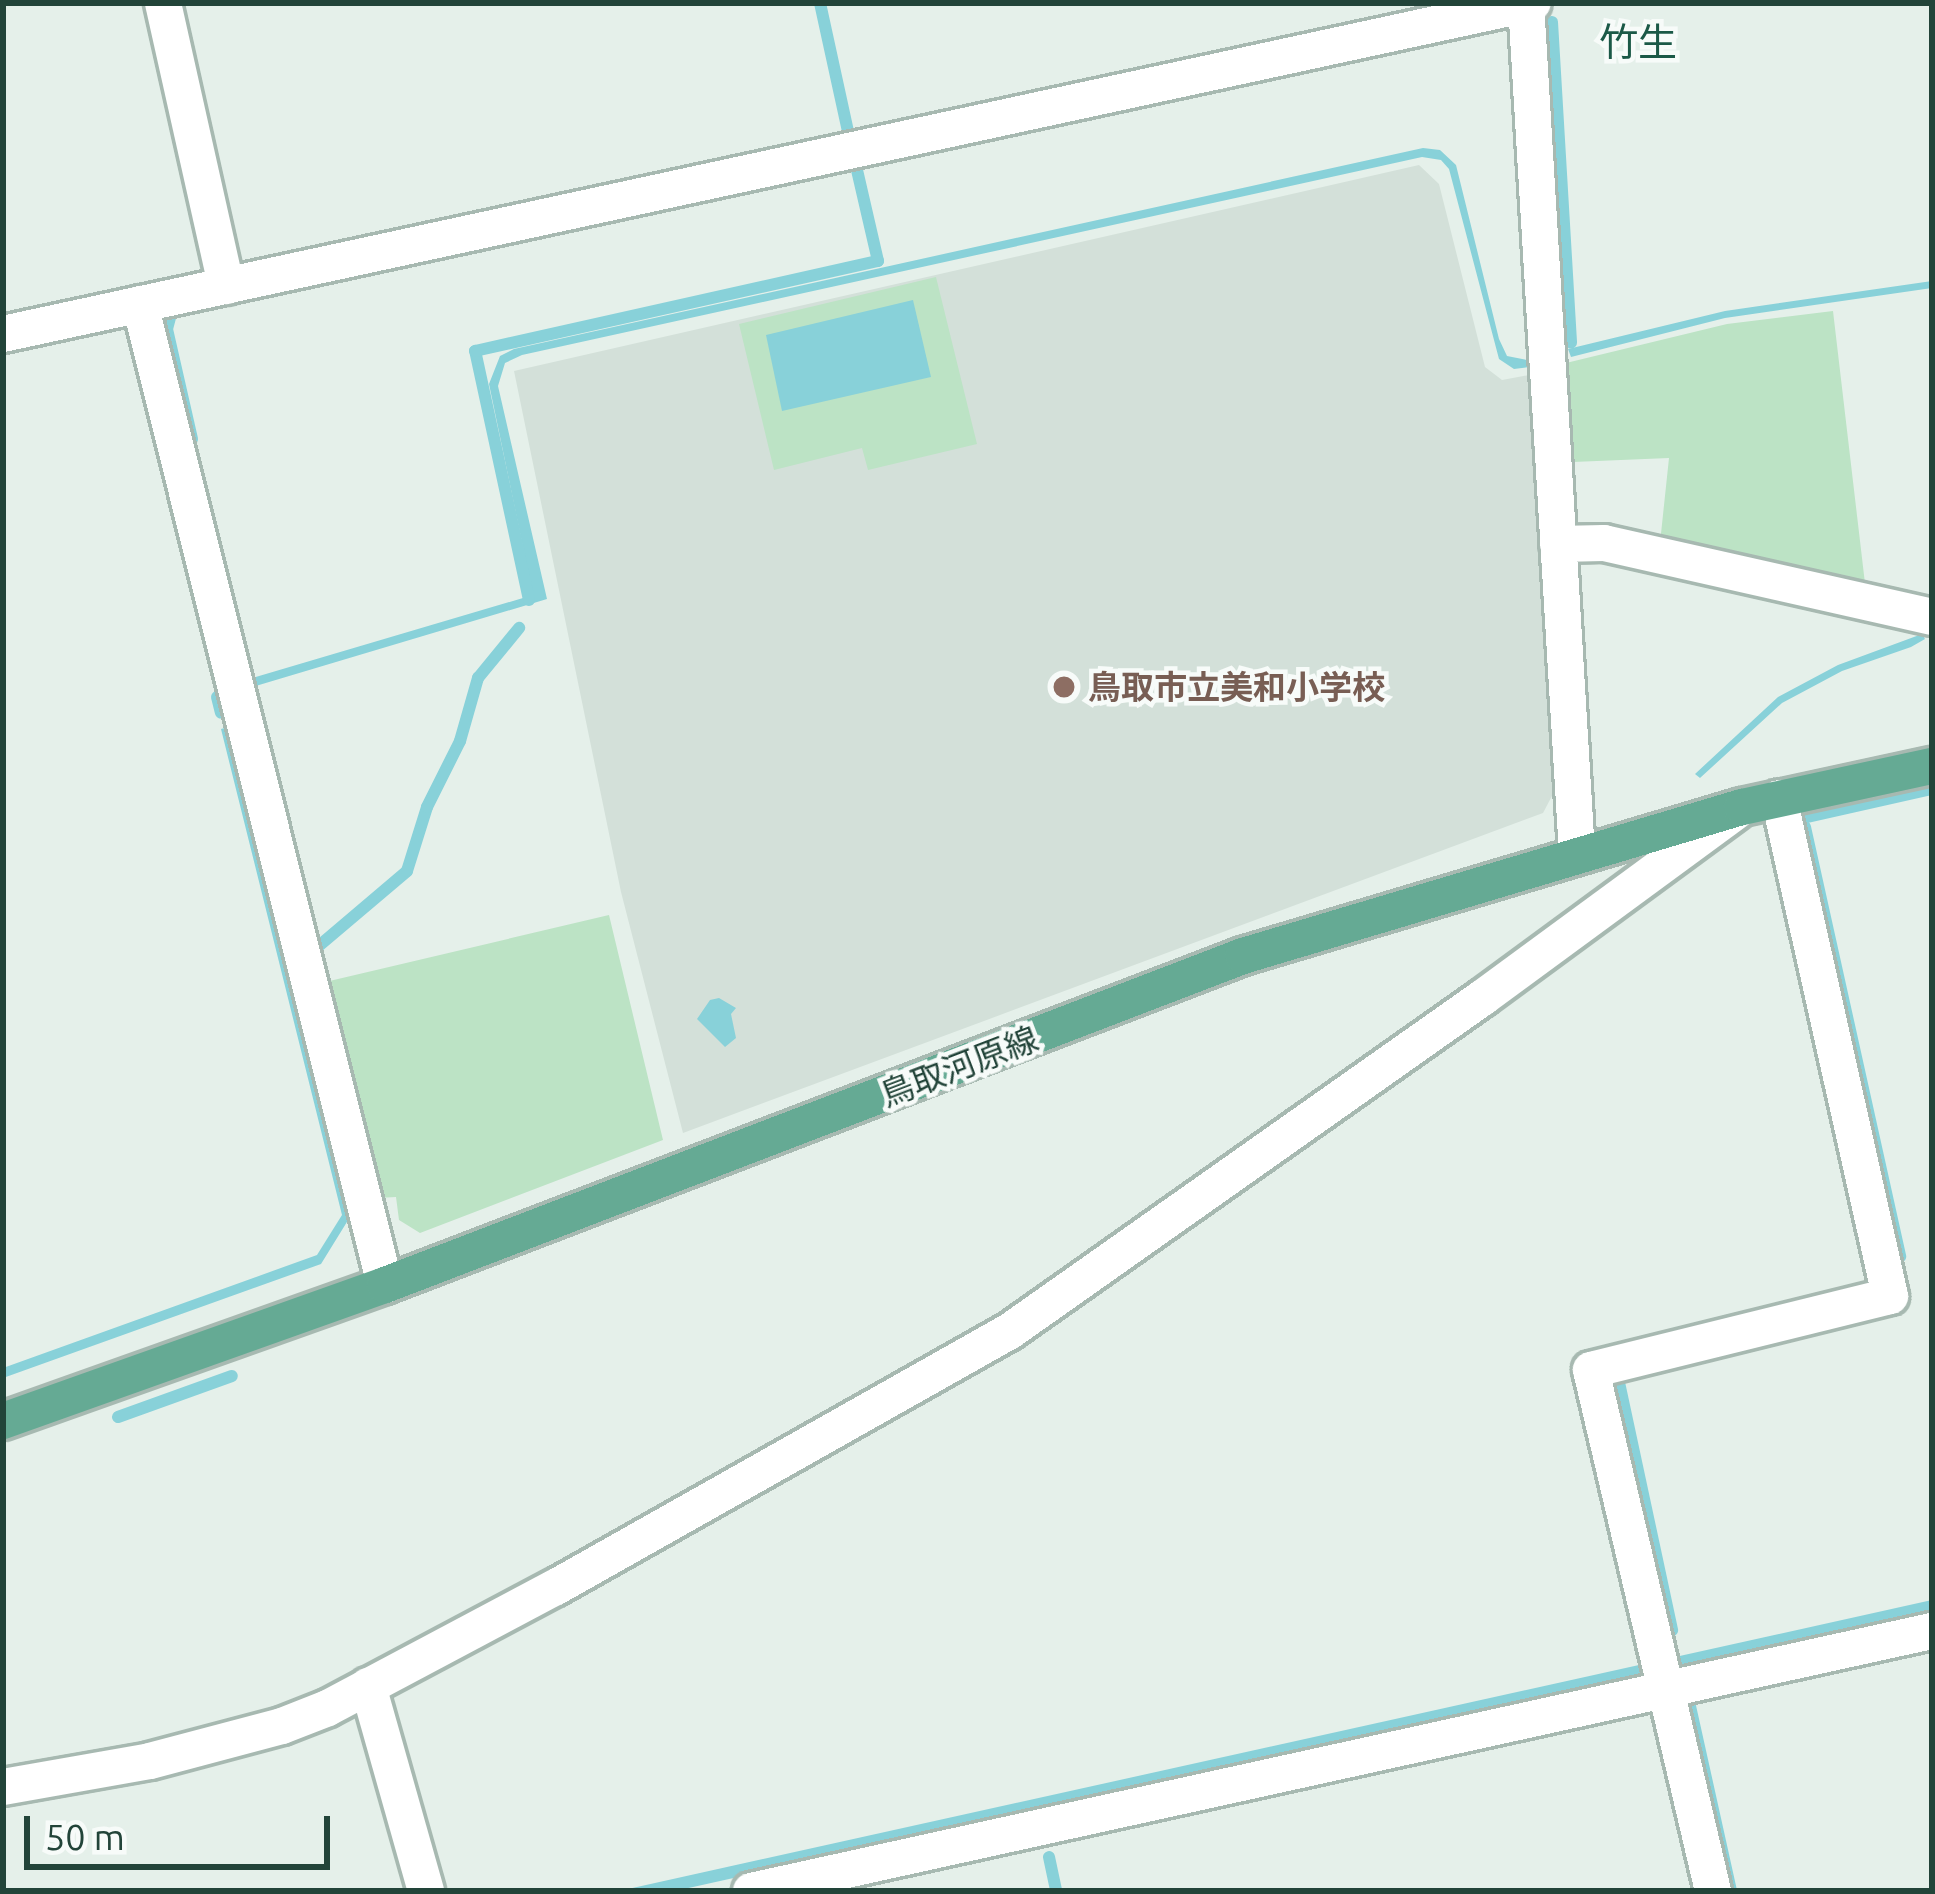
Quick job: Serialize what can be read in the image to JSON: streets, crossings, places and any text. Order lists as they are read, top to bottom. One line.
{"streets":{"main road":["鳥取河原線"]},"districts":["竹生"],"places":["鳥取市立美和小学校"],"scale_bar":"50 m"}
